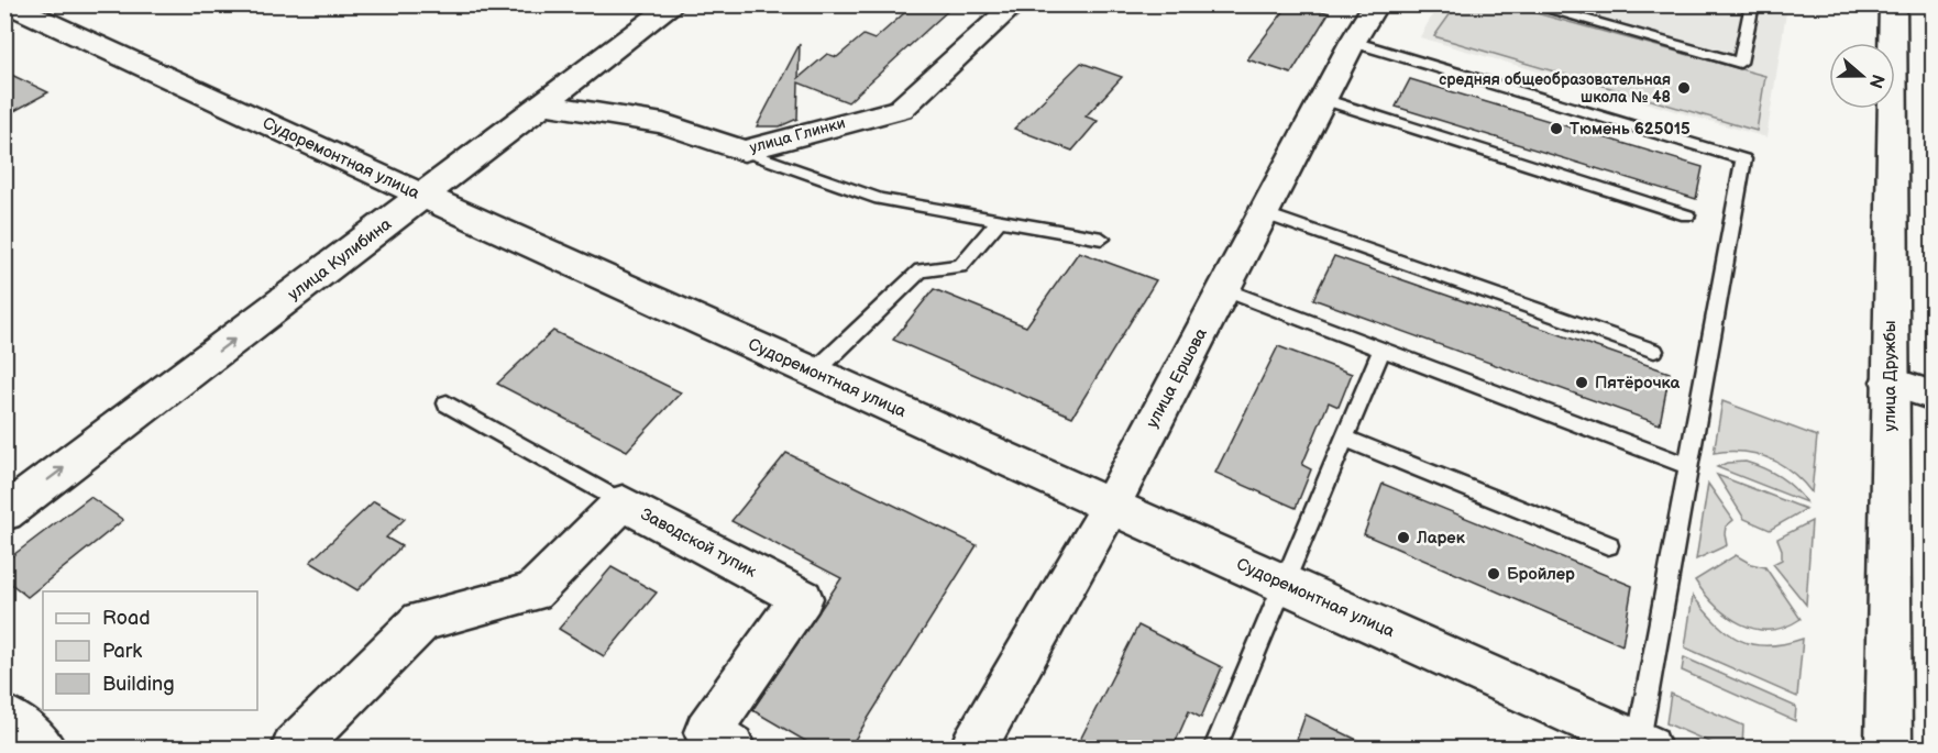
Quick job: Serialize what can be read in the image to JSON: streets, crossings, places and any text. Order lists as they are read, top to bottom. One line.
{"streets":{"street":["улица Глинки","Судоремонтная улица","улица Кулибина","улица Дружбы","улица Ершова","Заводской тупик"]},"crossings":[["улица Глинки","улица Кулибина"],["Судоремонтная улица","улица Кулибина"],["Судоремонтная улица","улица Ершова"]],"one_way":["улица Кулибина"],"places":["средняя общеобразовательная школа № 48","Тюмень 625015","Пятёрочка","Ларек","Бройлер"],"legend":["Road","Park","Building"],"north":"right"}
